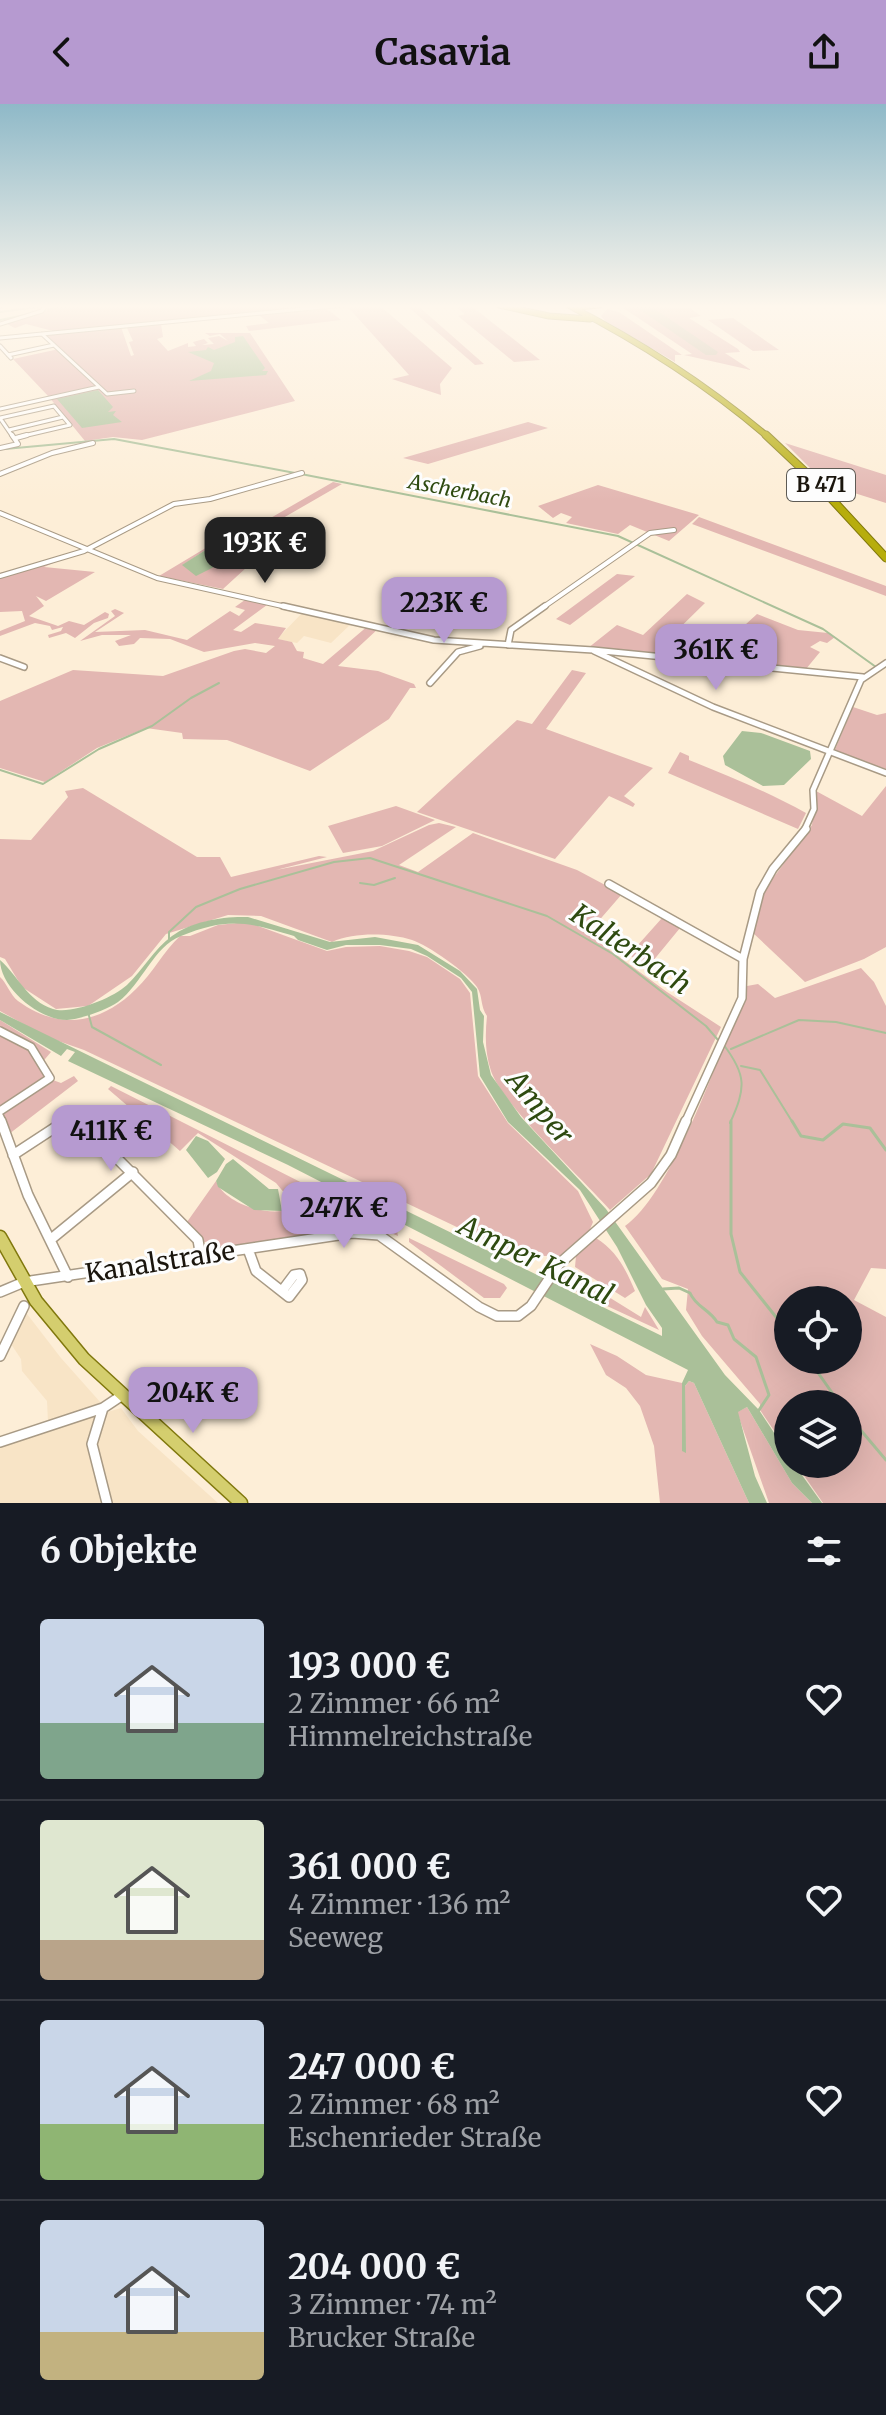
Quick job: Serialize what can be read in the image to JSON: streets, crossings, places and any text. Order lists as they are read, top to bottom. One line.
{"streets":{"highway":["B 471"],"street":["Kanalstraße"]},"water":["Ascherbach","Kalterbach","Amper","Amper Kanal"],"page":{"header":"Casavia","price":["193K €","223K €","361K €","411K €","247K €","204K €"],"heading":"6 Objekte","list":[{"name":"193 000 €","note":"2 Zimmer · 66 m² · Himmelreichstraße"},{"name":"361 000 €","note":"4 Zimmer · 136 m² · Seeweg"},{"name":"247 000 €","note":"2 Zimmer · 68 m² · Eschenrieder Straße"},{"name":"204 000 €","note":"3 Zimmer · 74 m² · Brucker Straße"}]}}
